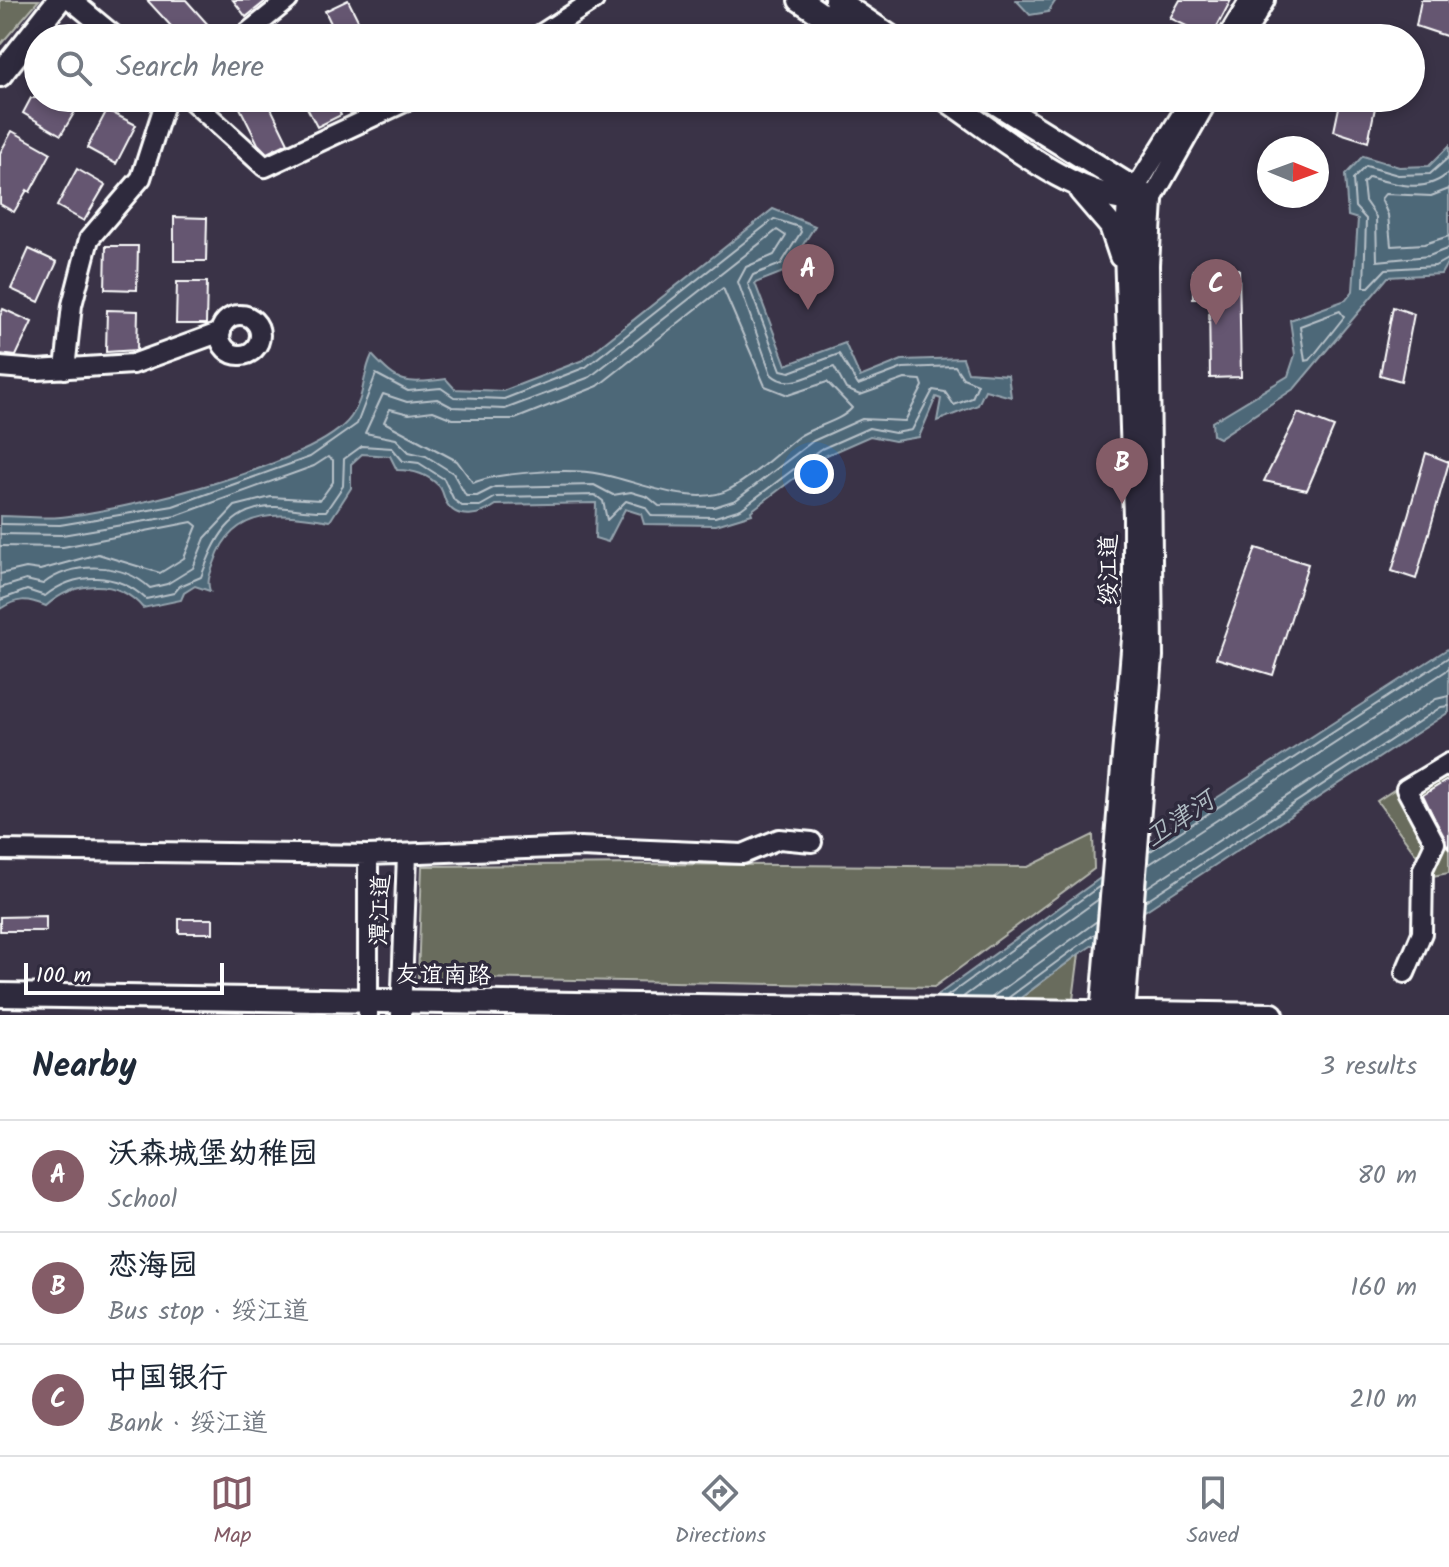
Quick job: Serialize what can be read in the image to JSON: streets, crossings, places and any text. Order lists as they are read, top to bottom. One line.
{"streets":{"main road":["绥江道","友谊南路"],"street":["潭江道"]},"crossings":[["绥江道","友谊南路"],["潭江道","友谊南路"]],"water":["卫津河"],"scale_bar":"100 m","north":"right","page":{"search":"Search here","pins":["A","C","B"],"scale":"100 m","heading":["Nearby","3 results"],"list":[{"mark":"A","name":"沃森城堡幼稚园","note":"School","value":"80 m"},{"mark":"B","name":"恋海园","note":"Bus stop · 绥江道","value":"160 m"},{"mark":"C","name":"中国银行","note":"Bank · 绥江道","value":"210 m"}],"nav":["Map","Directions","Saved"]}}
